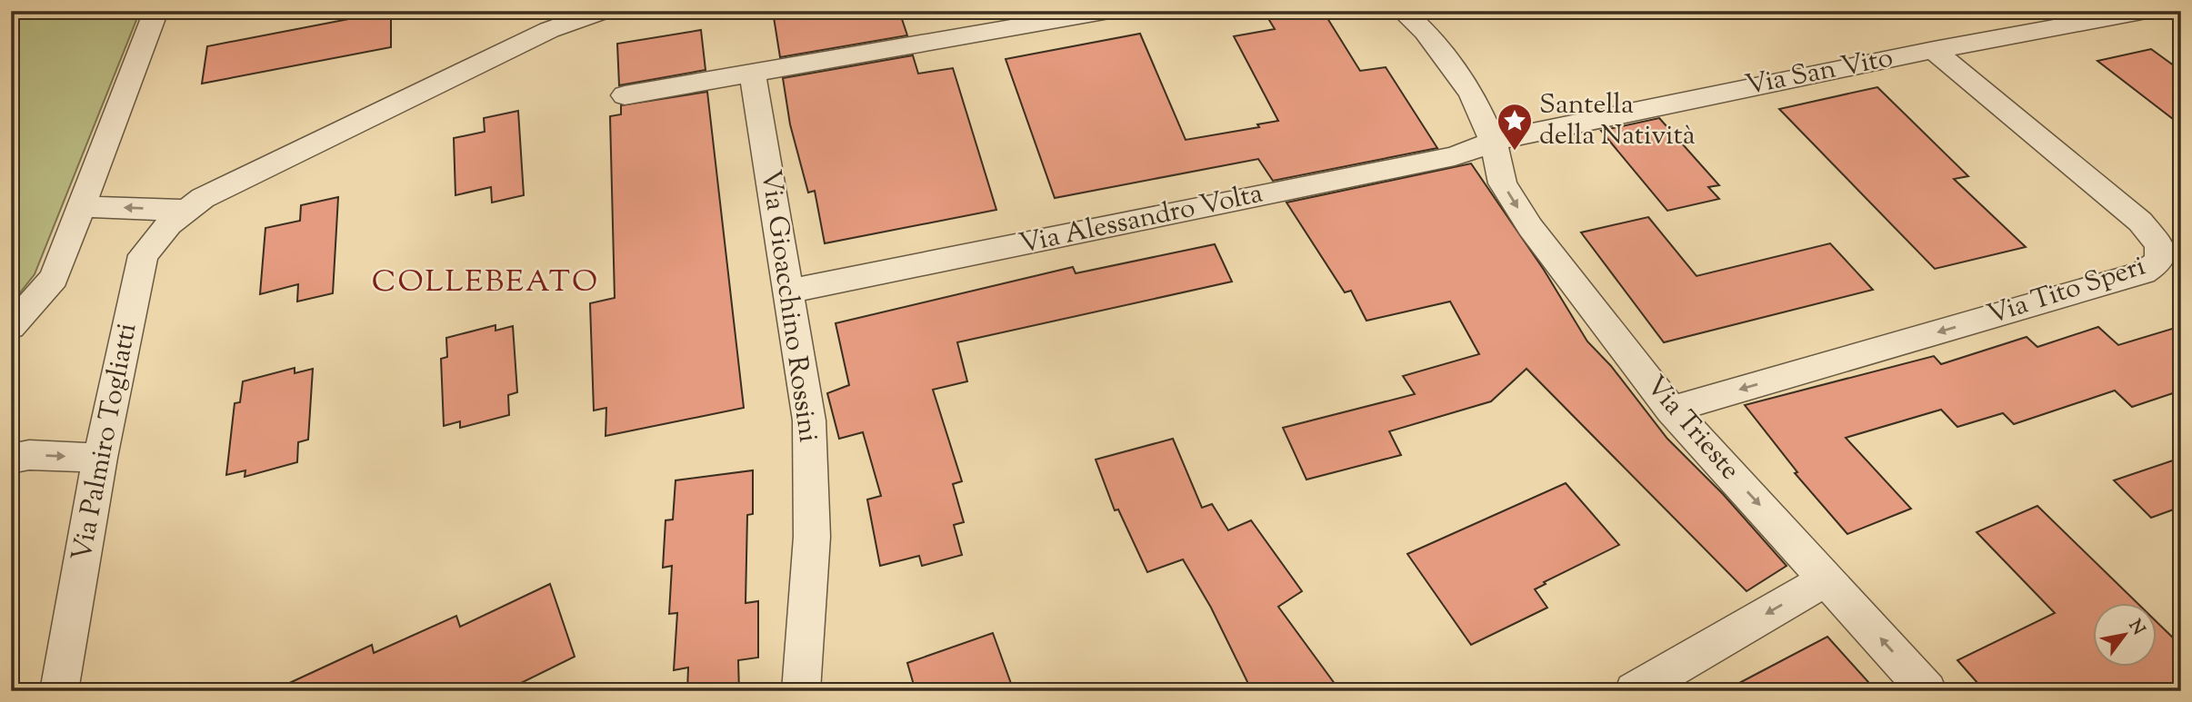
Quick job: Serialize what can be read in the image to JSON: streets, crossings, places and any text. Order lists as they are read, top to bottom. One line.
{"streets":{"street":["Via San Vito","Via Alessandro Volta","Via Tito Speri","Via Gioacchino Rossini","Via Trieste","Via Palmiro Togliatti"]},"crossings":[["Via San Vito","Via Alessandro Volta"],["Via San Vito","Via Tito Speri"],["Via San Vito","Via Trieste"],["Via Alessandro Volta","Via Gioacchino Rossini"],["Via Alessandro Volta","Via Trieste"],["Via Tito Speri","Via Trieste"]],"districts":["COLLEBEATO"],"places":{"place":["Santella della Natività"]},"north":"top right"}
